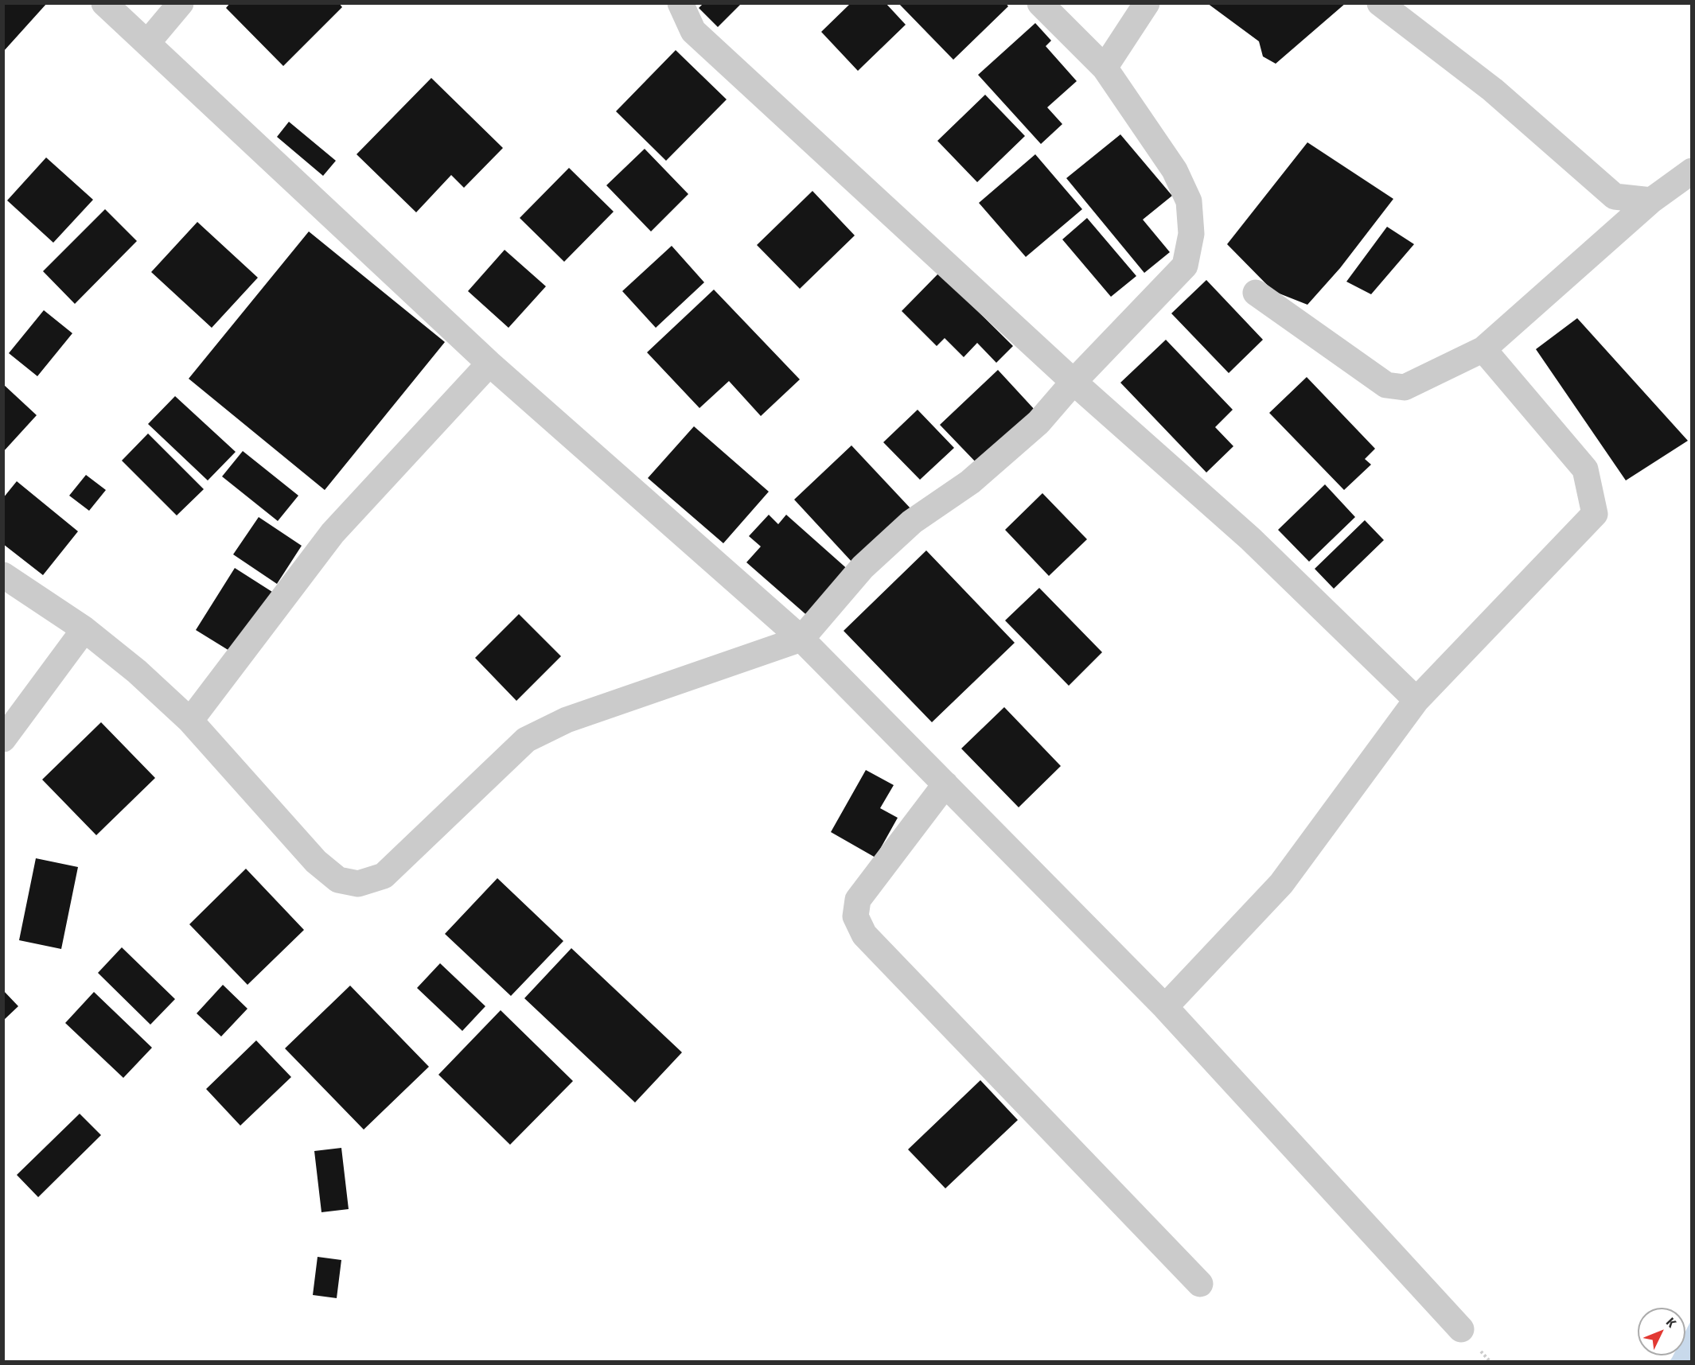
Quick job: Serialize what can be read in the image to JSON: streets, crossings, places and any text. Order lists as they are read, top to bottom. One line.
{"north":"top right"}
